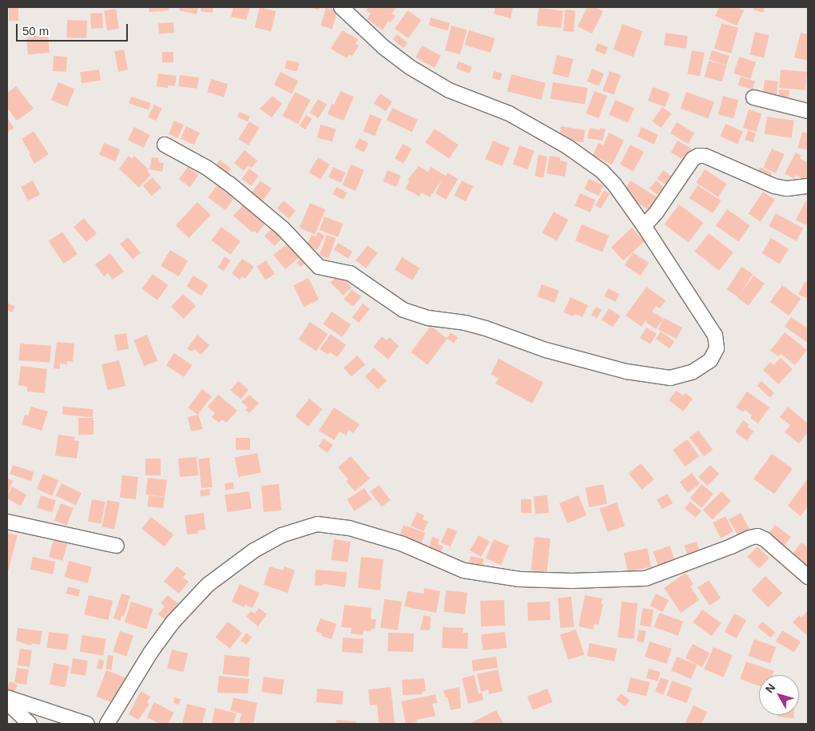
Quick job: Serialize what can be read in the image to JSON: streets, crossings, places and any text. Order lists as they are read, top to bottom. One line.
{"scale_bar":"50 m","north":"top left"}
